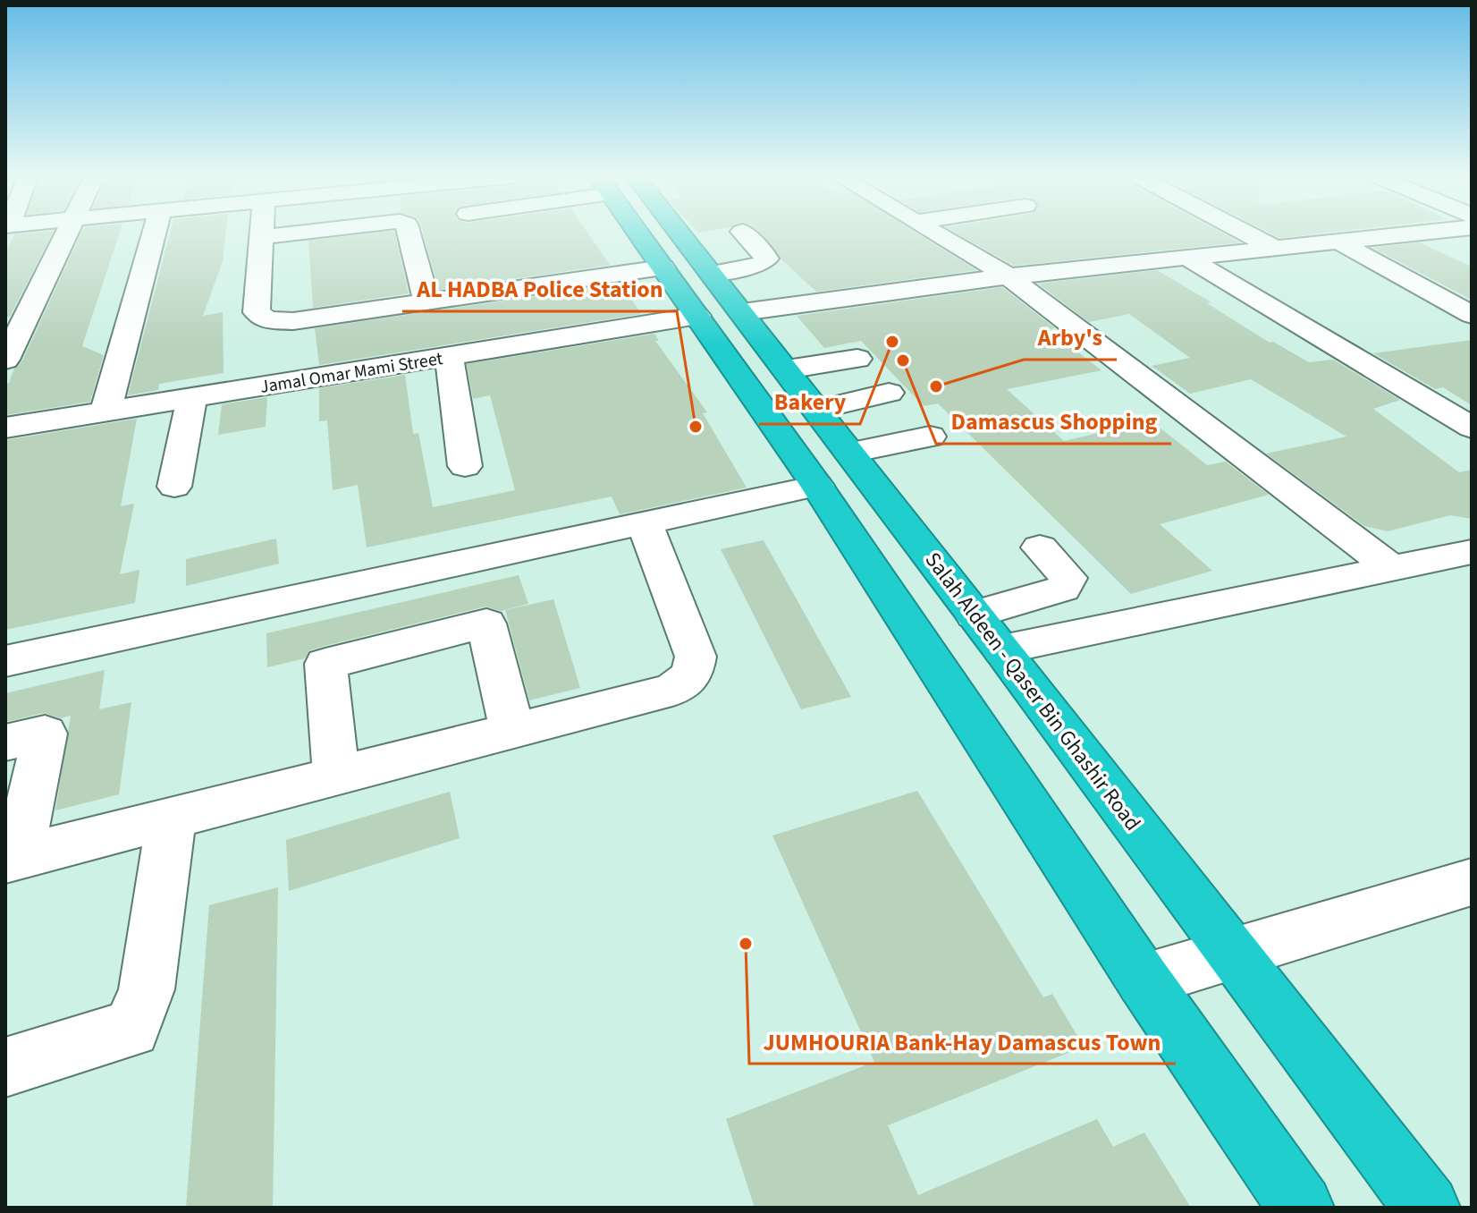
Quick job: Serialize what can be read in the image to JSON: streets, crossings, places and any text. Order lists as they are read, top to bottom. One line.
{"streets":{"highway":["Salah Aldeen - Qaser Bin Ghashir Road"],"street":["Jamal Omar Mami Street"]},"places":["Bakery","Damascus Shopping","Arby's","AL HADBA Police Station","JUMHOURIA Bank-Hay Damascus Town"]}
